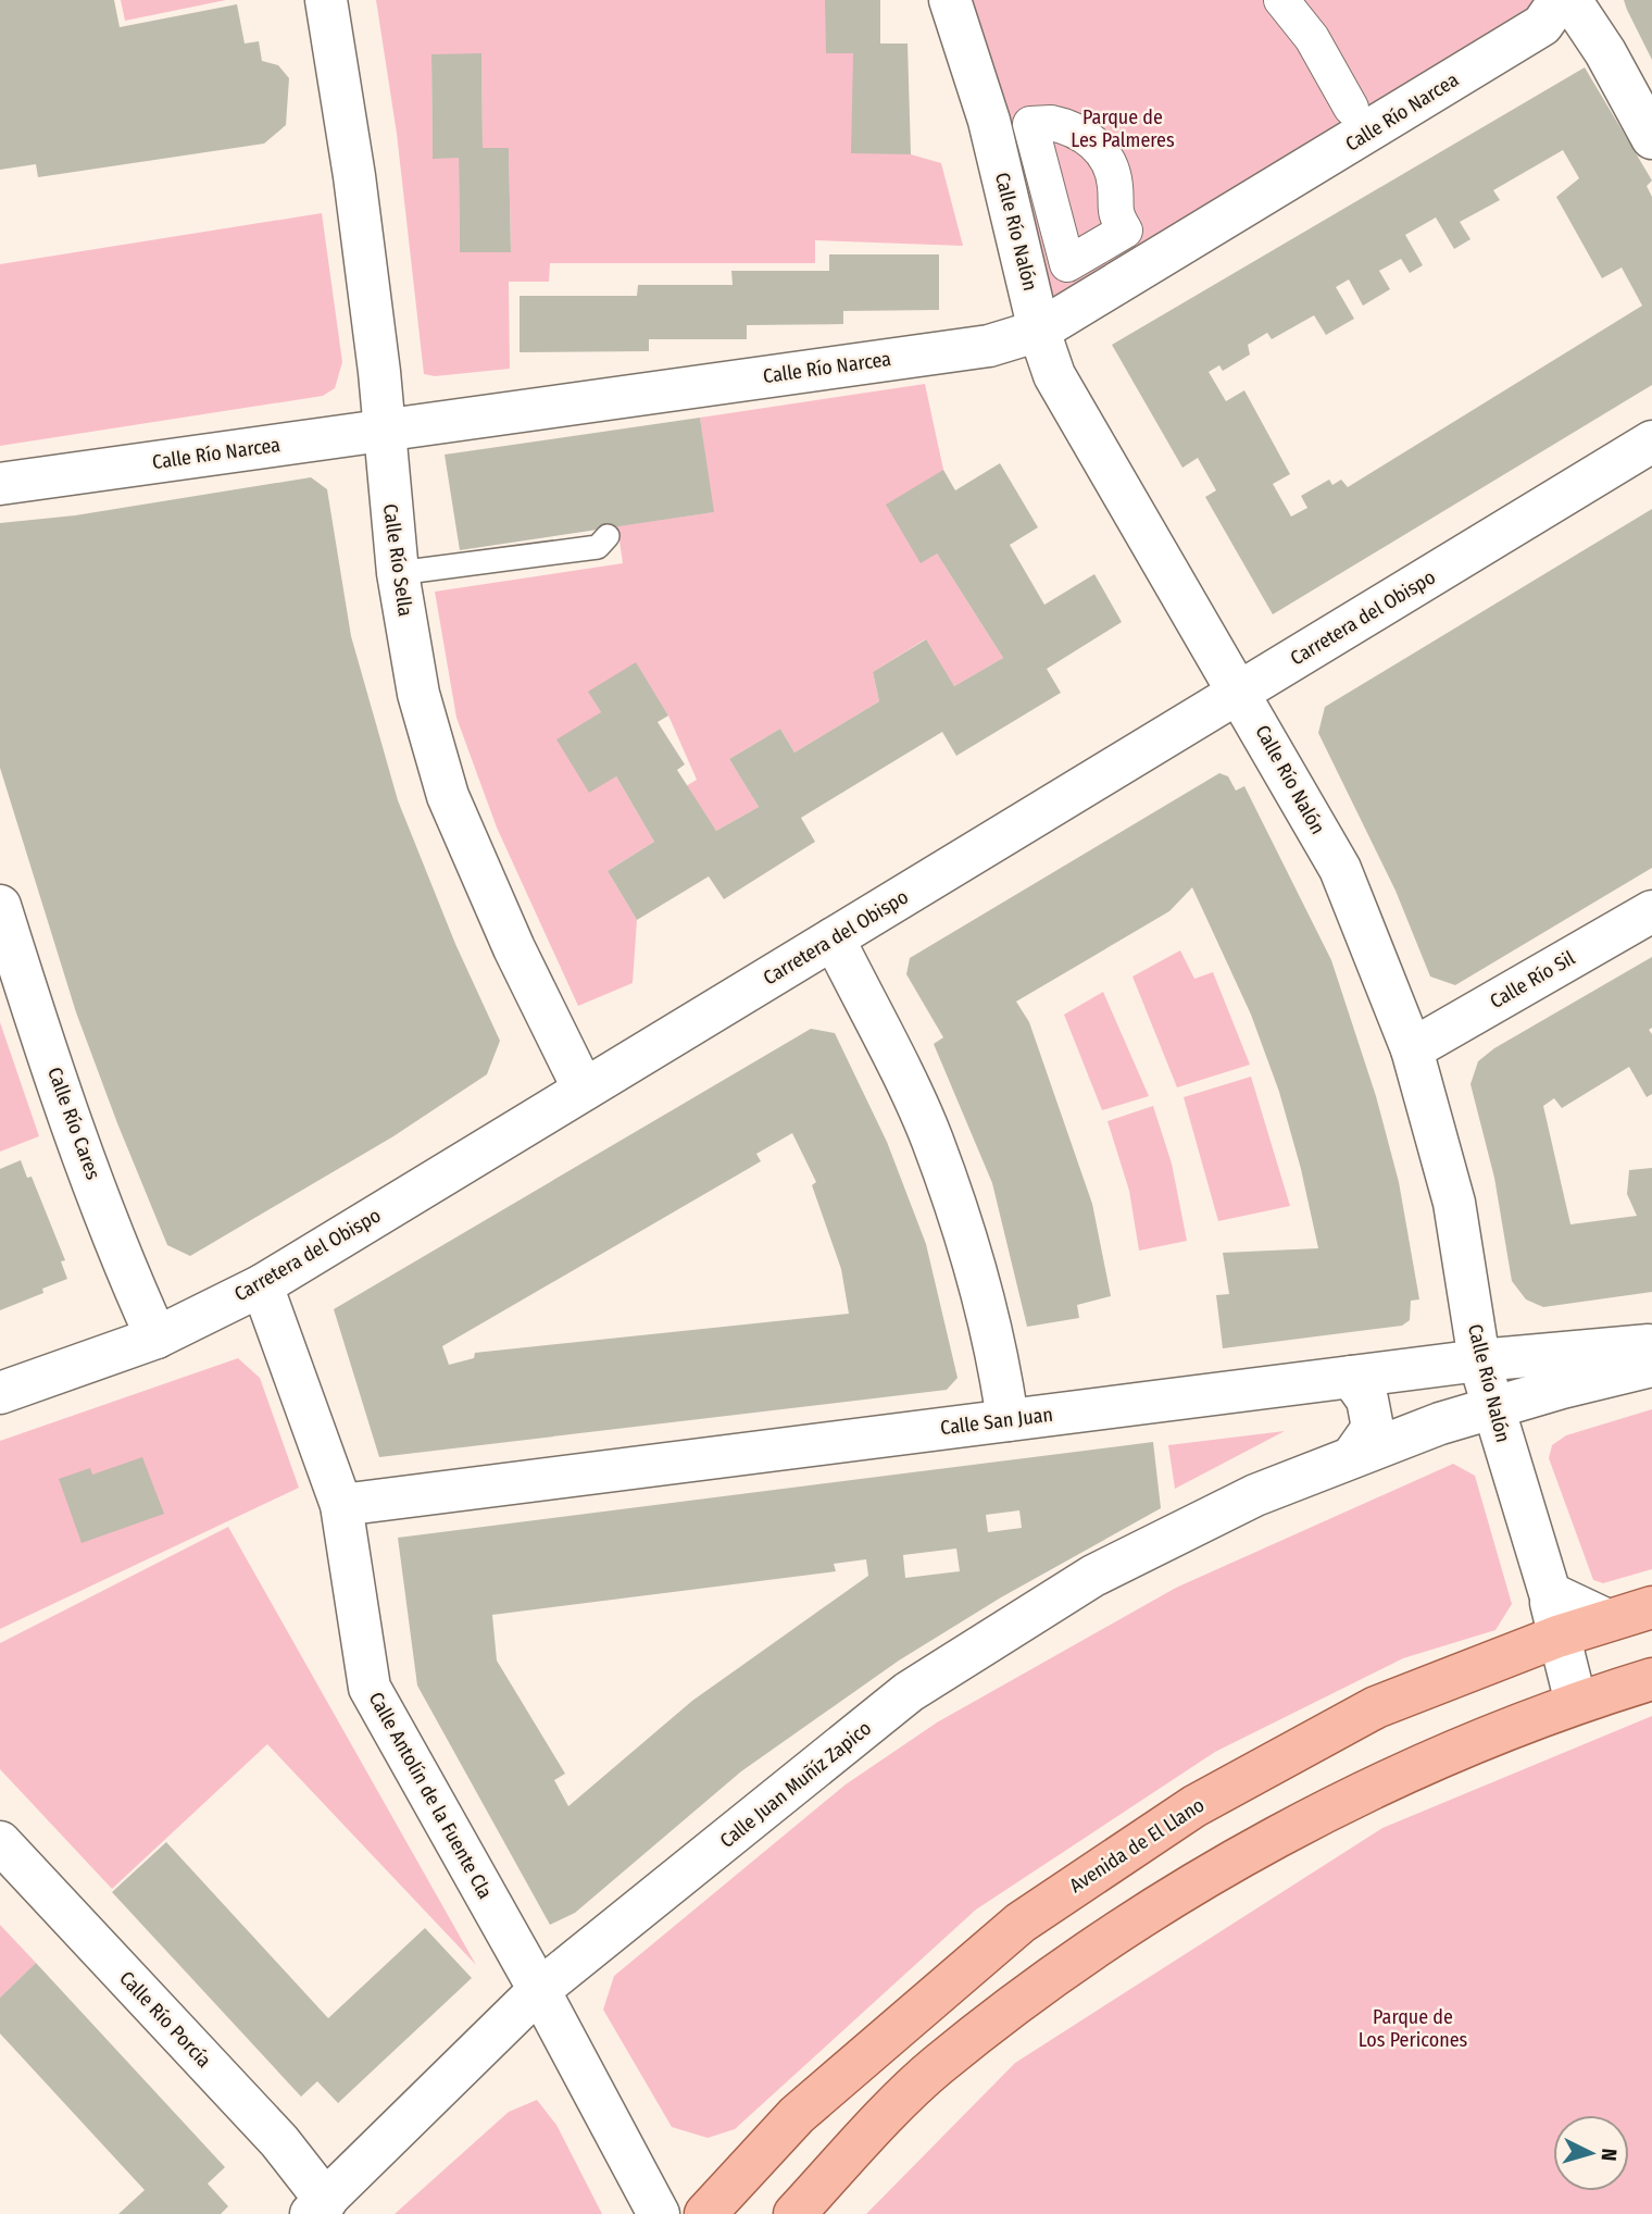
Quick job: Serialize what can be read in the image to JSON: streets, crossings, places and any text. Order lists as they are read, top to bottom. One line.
{"streets":{"main road":["Avenida de El Llano"],"street":["Calle Río Narcea","Calle Río Nalón","Calle Río Sella","Carretera del Obispo","Calle Río Sil","Calle Río Cares","Calle San Juan","Calle Juan Muñíz Zapico","Calle Antolín de la Fuente Cla","Calle Río Porcía"]},"crossings":[["Calle Río Narcea","Calle Río Nalón"],["Calle Río Narcea","Calle Río Sella"],["Calle Río Nalón","Carretera del Obispo"],["Calle Río Nalón","Calle Río Sil"],["Calle Río Nalón","Calle San Juan"],["Calle Río Nalón","Calle Juan Muñíz Zapico"],["Calle Río Nalón","Avenida de El Llano"],["Calle Río Sella","Carretera del Obispo"],["Carretera del Obispo","Calle Río Cares"],["Carretera del Obispo","Calle Antolín de la Fuente Cla"],["Calle San Juan","Calle Antolín de la Fuente Cla"],["Calle Juan Muñíz Zapico","Calle Antolín de la Fuente Cla"],["Calle Juan Muñíz Zapico","Calle Río Porcía"]],"parks":["Parque de Les Palmeres","Parque de Los Pericones"],"north":"right"}
